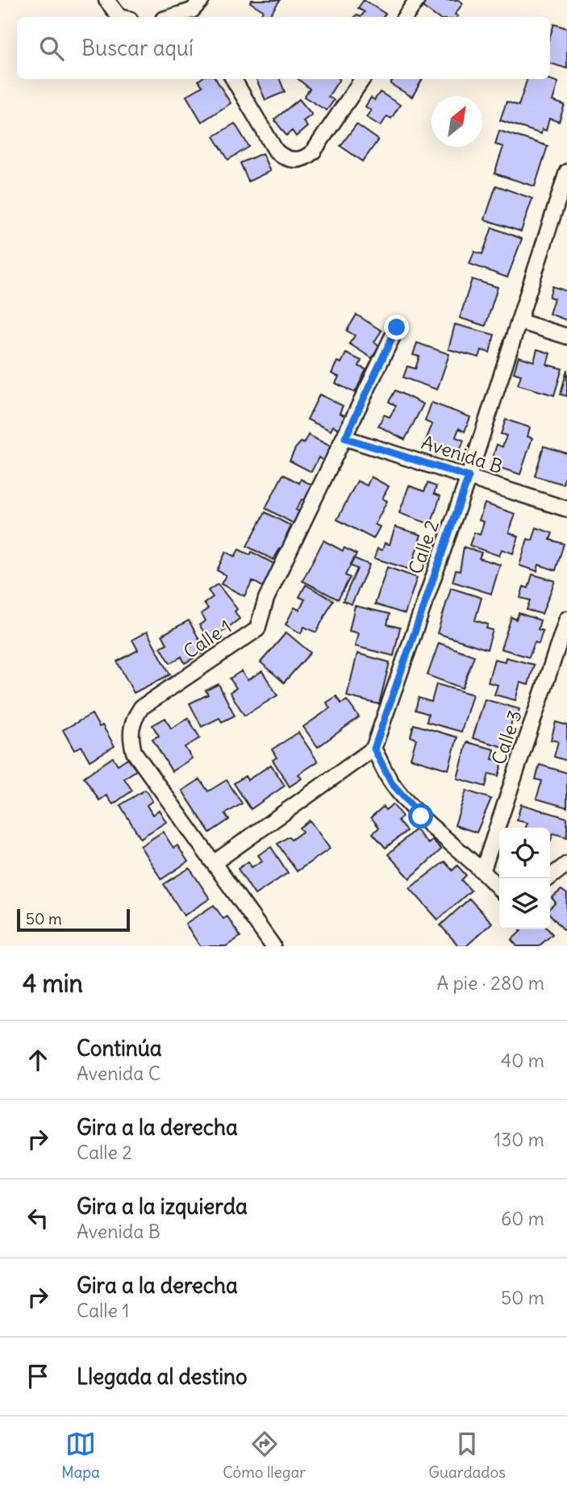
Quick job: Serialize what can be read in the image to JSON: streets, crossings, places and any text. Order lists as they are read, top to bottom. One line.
{"streets":{"street":["Avenida B","Calle 2","Calle 1","Calle 3"]},"crossings":[["Avenida B","Calle 2"],["Avenida B","Calle 1"]],"scale_bar":"50 m","north":"top right","page":{"search":"Buscar aquí","scale":"50 m","heading":["4 min","A pie · 280 m"],"list":[["Continúa","Avenida C","40 m"],["Gira a la derecha","Calle 2","130 m"],["Gira a la izquierda","Avenida B","60 m"],["Gira a la derecha","Calle 1","50 m"],"Llegada al destino"],"nav":["Mapa","Cómo llegar","Guardados"]}}
